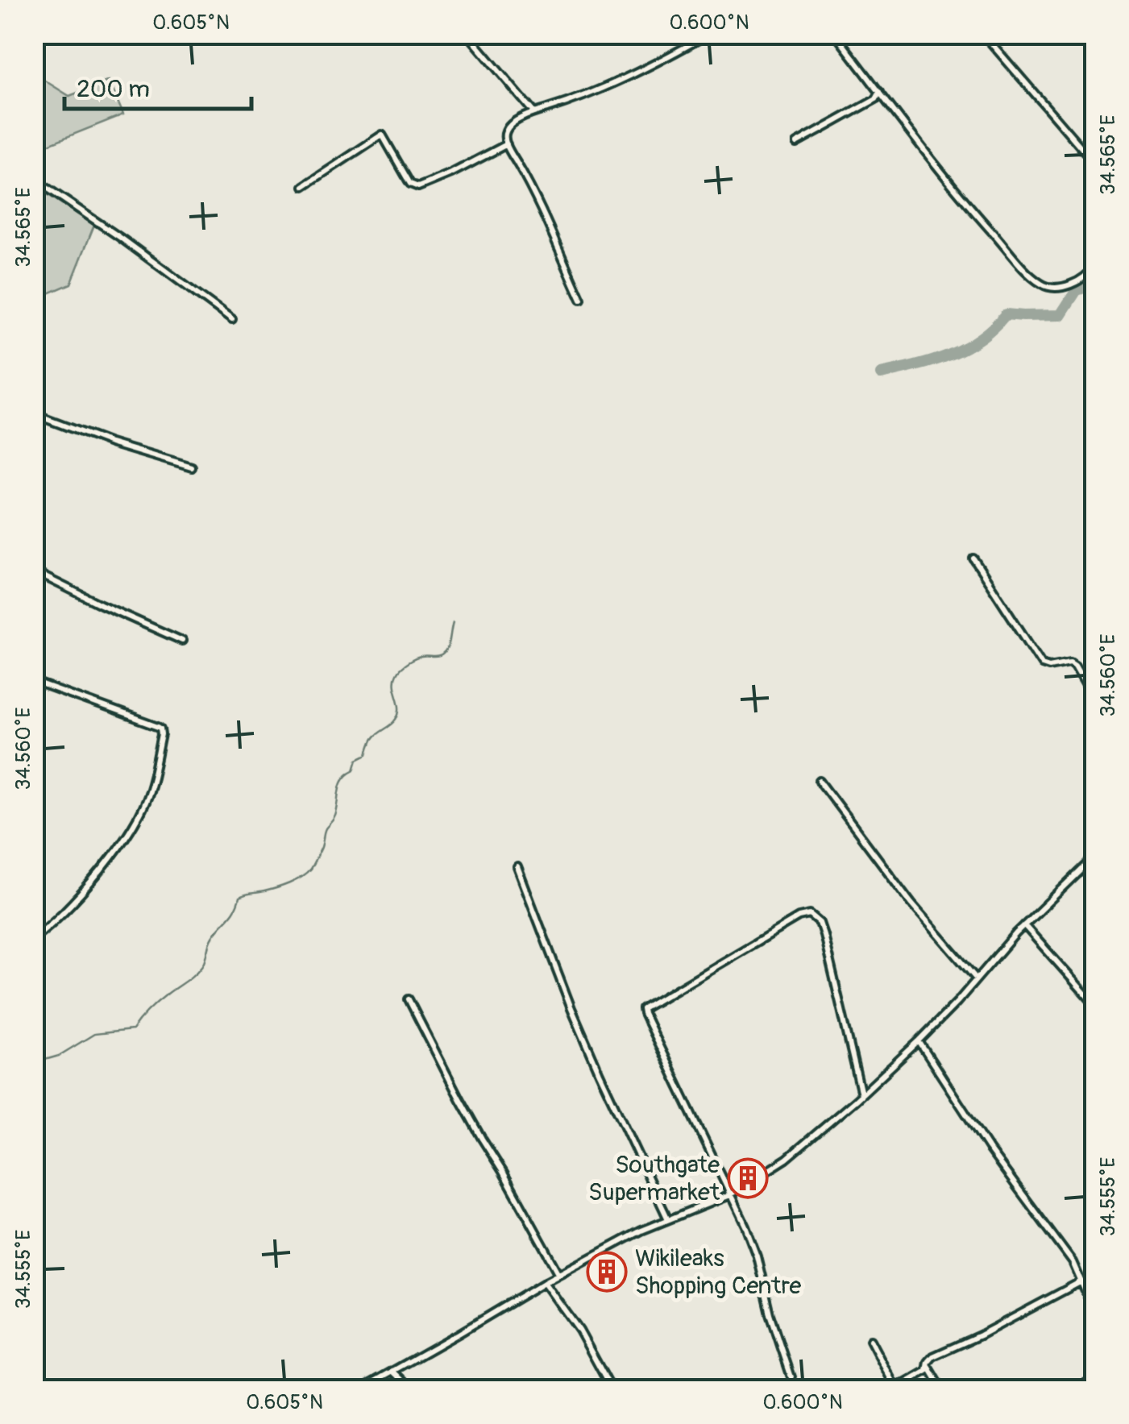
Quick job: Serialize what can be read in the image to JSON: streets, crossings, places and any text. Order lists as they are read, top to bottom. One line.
{"places":{"building":["Southgate Supermarket","Wikileaks Shopping Centre"]},"scale_bar":"200 m","coordinates":["0.605°N","0.600°N","34.565°E","34.560°E","34.555°E"]}
